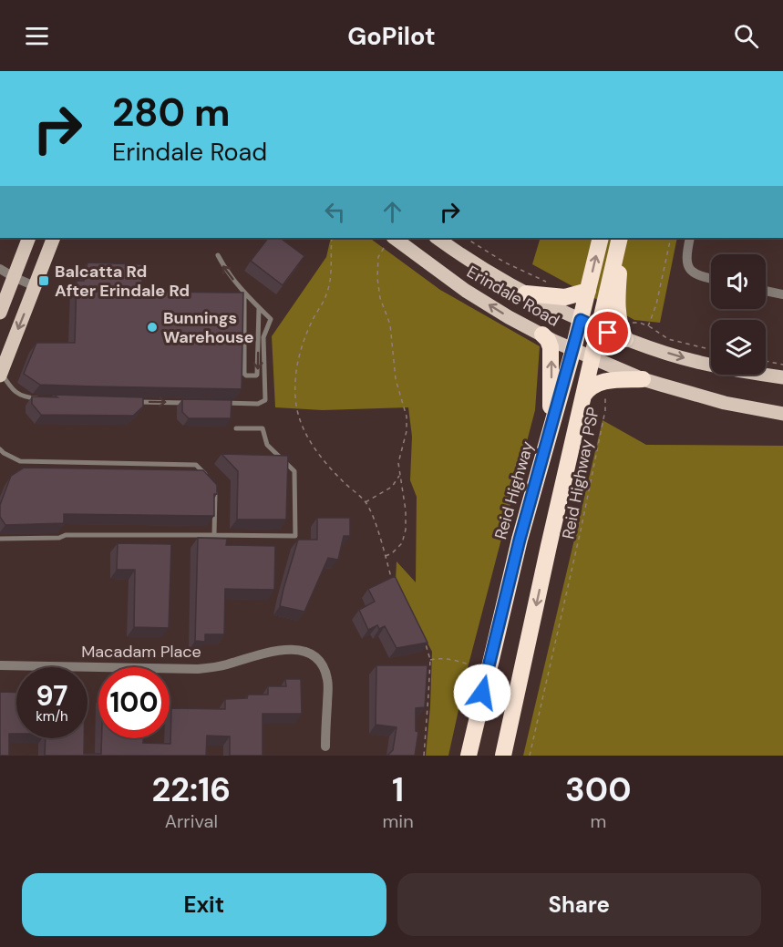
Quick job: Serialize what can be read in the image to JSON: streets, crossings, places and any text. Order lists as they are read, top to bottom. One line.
{"streets":{"highway":["Reid Highway"],"main road":["Erindale Road"],"street":["Macadam Place"],"path":["Reid Highway PSP"]},"crossings":[["Erindale Road","Reid Highway"]],"places":{"transit":["Balcatta Rd After Erindale Rd"],"other":["Bunnings Warehouse"]},"page":{"header":"GoPilot","turn":["280 m","Erindale Road"],"speed":"97 km/h","limit":"100","eta":["22:16","Arrival","1","min","300","m"],"buttons":["Exit","Share"]}}
